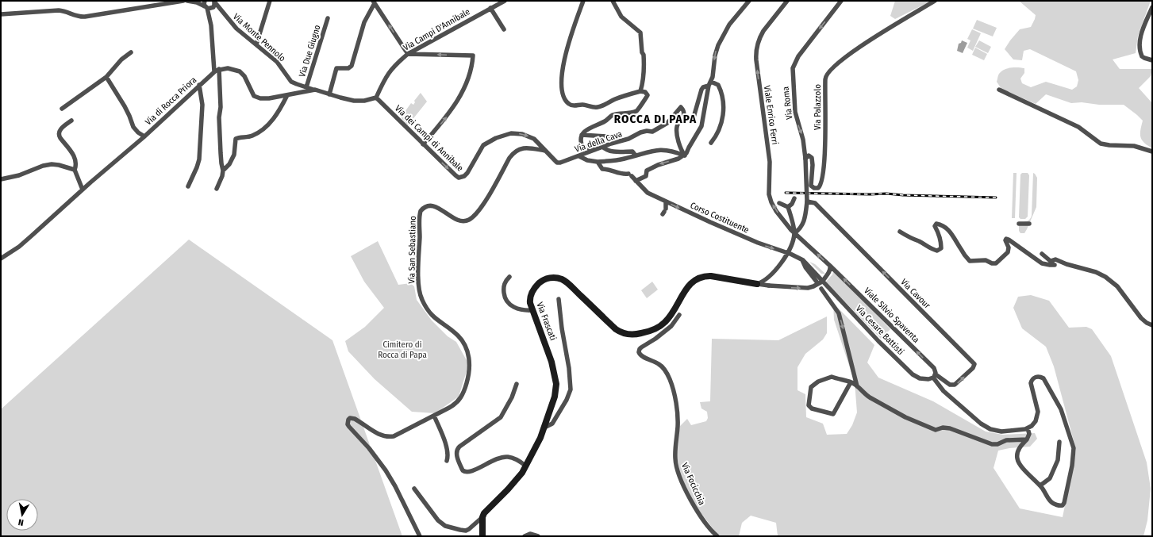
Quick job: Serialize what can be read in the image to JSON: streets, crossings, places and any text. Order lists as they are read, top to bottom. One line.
{"streets":{"main road":["Via Frascati"],"street":["Via Campi D'Annibale","Via Monte Pennolo","Via Due Giugno","Via di Rocca Priora","Via Roma","Via Palazzolo","Viale Enrico Ferri","Via dei Campi di Annibale","Via della Cava","Corso Costituente","Via San Sebastiano","Via Cavour","Viale Silvio Spaventa","Via Cesare Battisti","Via Focicchia"]},"crossings":[["Via Campi D'Annibale","Via dei Campi di Annibale"],["Via Monte Pennolo","Via Due Giugno"],["Via Roma","Via Palazzolo"],["Via Roma","Viale Enrico Ferri"],["Via Roma","Via Cavour"],["Viale Enrico Ferri","Viale Silvio Spaventa"],["Via dei Campi di Annibale","Via della Cava"],["Via dei Campi di Annibale","Via San Sebastiano"],["Corso Costituente","Via Cesare Battisti"],["Via Cavour","Viale Silvio Spaventa"],["Via Cavour","Via Cesare Battisti"],["Viale Silvio Spaventa","Via Cesare Battisti"]],"one_way":["Via Roma","Viale Enrico Ferri","Corso Costituente"],"districts":["ROCCA DI PAPA"],"parks":["Cimitero di Rocca di Papa"],"north":"bottom"}
